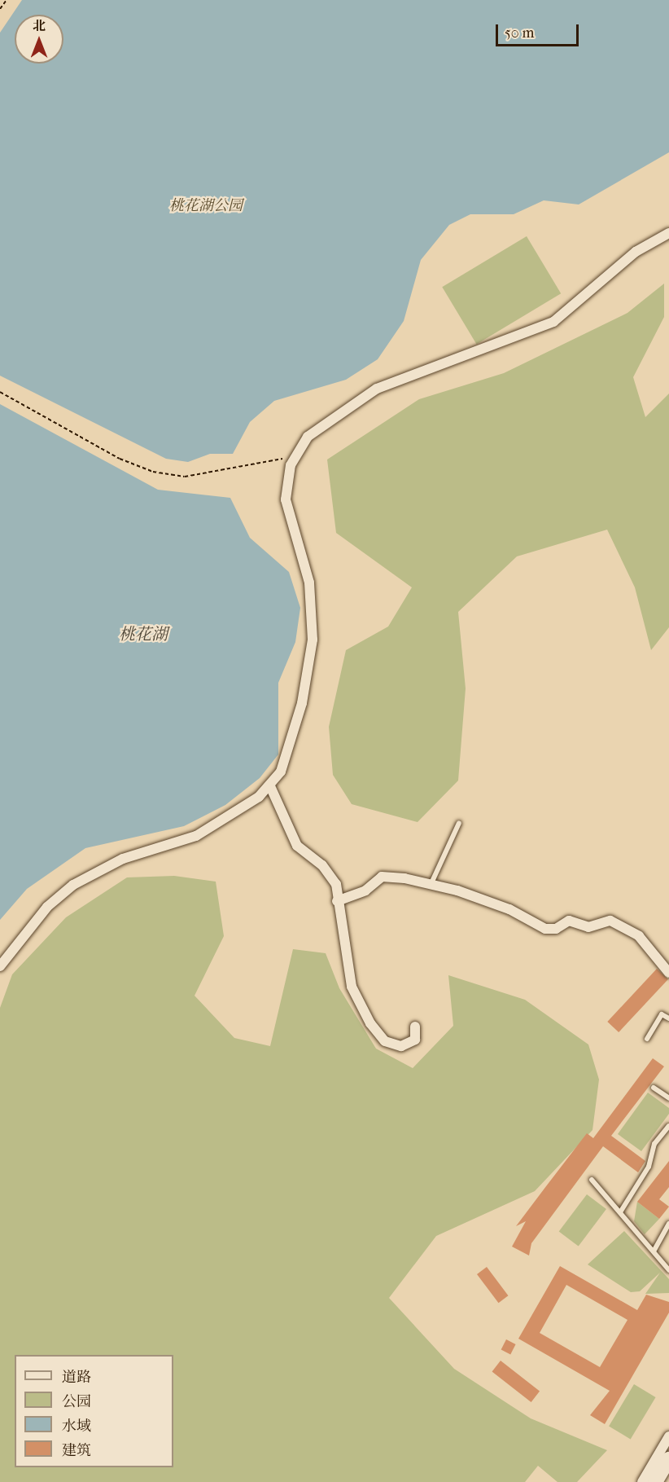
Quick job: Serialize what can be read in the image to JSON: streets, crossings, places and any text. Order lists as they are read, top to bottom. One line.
{"water":["桃花湖"],"parks":["桃花湖公园"],"legend":["道路","公园","水域","建筑"],"scale_bar":"50 m","north":"top"}
